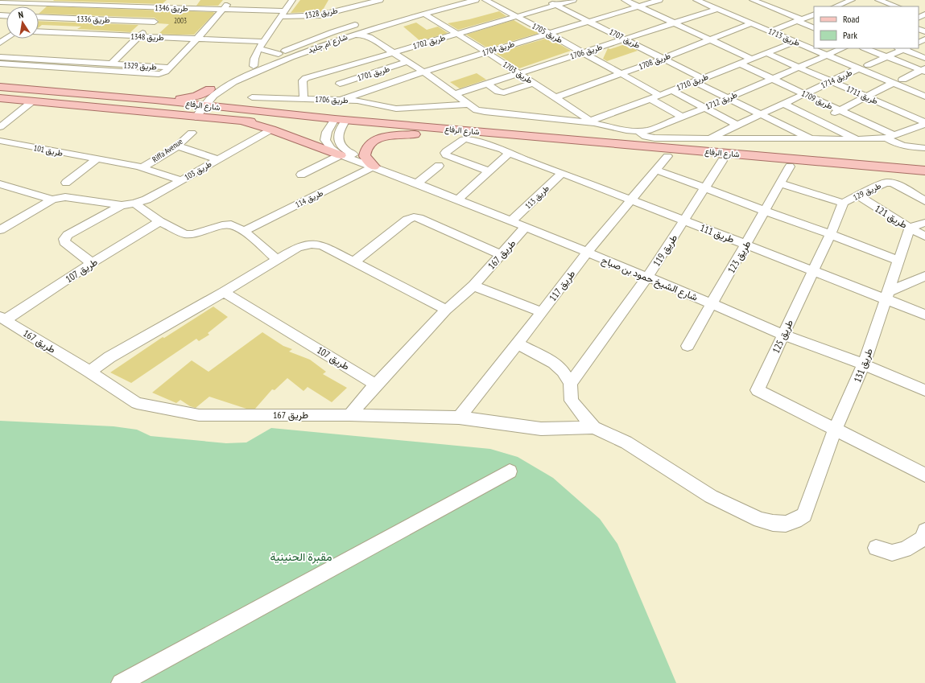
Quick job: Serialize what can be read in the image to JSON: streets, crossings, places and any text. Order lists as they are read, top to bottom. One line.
{"streets":{"main road":["شارع الرفاع"],"street":["طريق 1346","طريق 1328","طريق 1336","طريق 1705","طريق 1348","طريق 1713","طريق 1707","طريق 1702","شارع ام جليد","طريق 1704","طريق 1706","طريق 1708","طريق 1329","طريق 1703","طريق 1701","طريق 1714","طريق 1710","طريق 1711","طريق 1709","طريق 1712","طريق 101","Riffa Avenue","طريق 103","طريق 129","طريق 113","طريق 114","طريق 121","طريق 111","طريق 119","طريق 167","طريق 123","طريق 107","شارع الشيخ حمود بن صباح","طريق 117","طريق 125","طريق 131"]},"crossings":[["طريق 1346","طريق 1328"],["طريق 1705","طريق 1702"],["طريق 1705","طريق 1704"],["طريق 1705","طريق 1706"],["طريق 1705","طريق 1708"],["طريق 1705","طريق 1710"],["طريق 1348","شارع ام جليد"],["طريق 1713","طريق 1706"],["طريق 1713","طريق 1708"],["طريق 1713","طريق 1714"],["طريق 1713","طريق 1710"],["طريق 1713","طريق 1712"],["طريق 1707","طريق 1702"],["طريق 1707","طريق 1704"],["طريق 1707","طريق 1706"],["طريق 1707","طريق 1708"],["طريق 1707","طريق 1714"],["طريق 1707","طريق 1710"],["طريق 1707","طريق 1712"],["طريق 1702","طريق 1706"],["طريق 1702","طريق 1703"],["طريق 1702","طريق 1701"],["شارع ام جليد","طريق 1703"],["شارع ام جليد","طريق 1701"],["شارع ام جليد","شارع الرفاع"],["طريق 1704","طريق 1706"],["طريق 1704","طريق 1703"],["طريق 1704","طريق 1701"],["طريق 1706","طريق 1703"],["طريق 1706","طريق 1701"],["طريق 1706","طريق 1712"],["طريق 1708","طريق 1703"],["طريق 1703","طريق 1710"],["طريق 1703","طريق 1712"],["طريق 1701","طريق 1712"],["طريق 1714","طريق 1711"],["طريق 1714","طريق 1709"],["طريق 1710","طريق 1711"],["طريق 1710","طريق 1709"],["طريق 1710","طريق 1712"],["طريق 1711","طريق 1712"],["طريق 1709","طريق 1712"],["شارع الرفاع","طريق 111"],["شارع الرفاع","طريق 119"],["شارع الرفاع","طريق 123"],["شارع الرفاع","شارع الشيخ حمود بن صباح"],["شارع الرفاع","طريق 117"],["طريق 101","Riffa Avenue"],["طريق 101","طريق 103"],["طريق 129","طريق 121"],["طريق 129","طريق 125"],["طريق 113","طريق 111"],["طريق 113","شارع الشيخ حمود بن صباح"],["طريق 114","شارع الشيخ حمود بن صباح"],["طريق 121","طريق 131"],["طريق 111","طريق 119"],["طريق 111","طريق 123"],["طريق 111","طريق 117"],["طريق 111","طريق 125"],["طريق 111","طريق 131"],["طريق 119","شارع الشيخ حمود بن صباح"],["طريق 167","طريق 107"],["طريق 167","شارع الشيخ حمود بن صباح"],["طريق 123","شارع الشيخ حمود بن صباح"],["شارع الشيخ حمود بن صباح","طريق 117"],["شارع الشيخ حمود بن صباح","طريق 125"],["شارع الشيخ حمود بن صباح","طريق 131"],["طريق 125","طريق 131"]],"parks":["مقبرة الحنينية"],"house_numbers":["2003"],"legend":["Road","Park"],"north":"top"}
